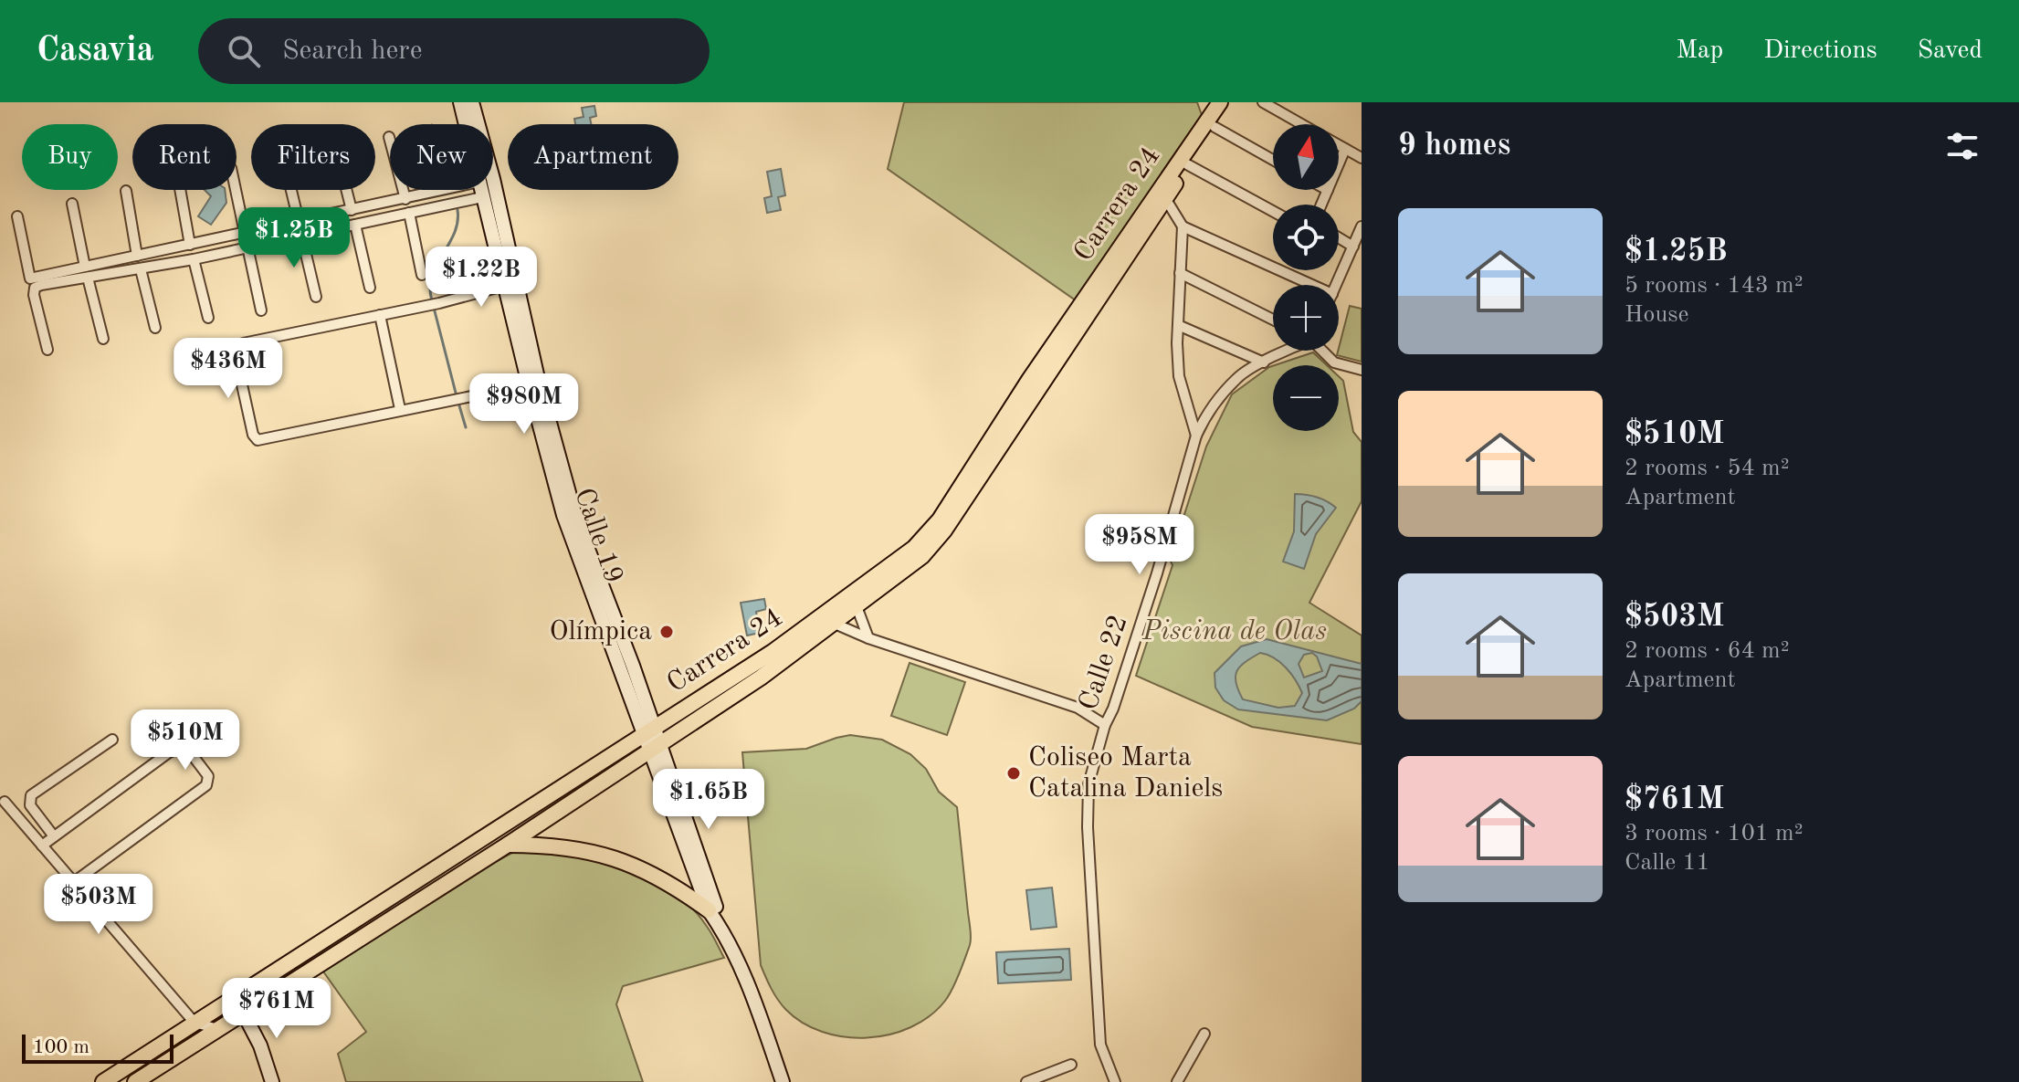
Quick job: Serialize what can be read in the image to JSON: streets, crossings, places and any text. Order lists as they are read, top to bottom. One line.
{"streets":{"main road":["Carrera 24"],"street":["Calle 19","Calle 22"]},"crossings":[["Carrera 24","Calle 19"]],"parks":["Piscina de Olas"],"places":["Olímpica","Coliseo Marta Catalina Daniels"],"scale_bar":"100 m","north":"top","page":{"header":"Casavia","search":"Search here","nav":["Map","Directions","Saved"],"heading":"9 homes","map_buttons":["+","−"],"chip":["Buy","Rent","Filters","New","Apartment"],"list":[{"name":"$1.25B","note":"5 rooms · 143 m² · House"},{"name":"$510M","note":"2 rooms · 54 m² · Apartment"},{"name":"$503M","note":"2 rooms · 64 m² · Apartment"},{"name":"$761M","note":"3 rooms · 101 m² · Calle 11"}],"price":["$1.25B","$1.22B","$436M","$980M","$958M","$510M","$1.65B","$503M","$761M"],"scale":"100 m"}}
